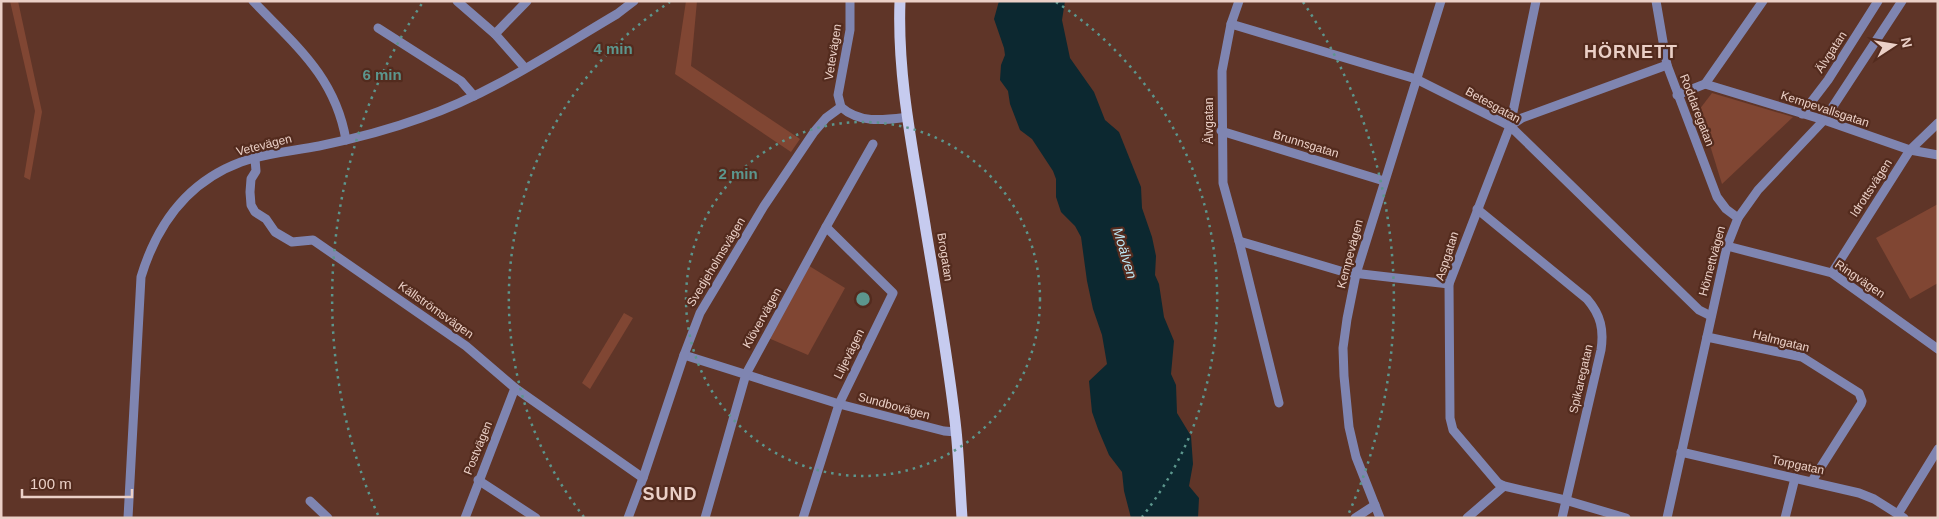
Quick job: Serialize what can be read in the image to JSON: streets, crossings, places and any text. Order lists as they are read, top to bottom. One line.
{"streets":{"main road":["Brogatan"],"street":["Vetevägen","Älvgatan","Betesgatan","Kempevallsgatan","Roddaregatan","Brunnsgatan","Idrottsvägen","Kempevägen","Aspgatan","Hörnettvägen","Svedjeholmsvägen","Ringvägen","Källströmsvägen","Klövervägen","Halmgatan","Liljevägen","Spikaregatan","Sundbovägen","Postvägen","Torpgatan"]},"crossings":[["Vetevägen","Svedjeholmsvägen"],["Vetevägen","Källströmsvägen"],["Älvgatan","Betesgatan"],["Älvgatan","Kempevallsgatan"],["Älvgatan","Brunnsgatan"],["Betesgatan","Kempevägen"],["Betesgatan","Aspgatan"],["Betesgatan","Hörnettvägen"],["Kempevallsgatan","Idrottsvägen"],["Kempevallsgatan","Hörnettvägen"],["Roddaregatan","Hörnettvägen"],["Brunnsgatan","Kempevägen"],["Idrottsvägen","Ringvägen"],["Aspgatan","Spikaregatan"],["Brogatan","Sundbovägen"],["Hörnettvägen","Ringvägen"],["Hörnettvägen","Halmgatan"],["Hörnettvägen","Torpgatan"],["Svedjeholmsvägen","Källströmsvägen"],["Svedjeholmsvägen","Sundbovägen"],["Källströmsvägen","Postvägen"],["Klövervägen","Liljevägen"],["Klövervägen","Sundbovägen"],["Halmgatan","Torpgatan"],["Liljevägen","Sundbovägen"]],"districts":["HÖRNETT","SUND"],"water":["Moälven"],"scale_bar":"100 m","north":"right","rings":["4 min","6 min","2 min"]}
